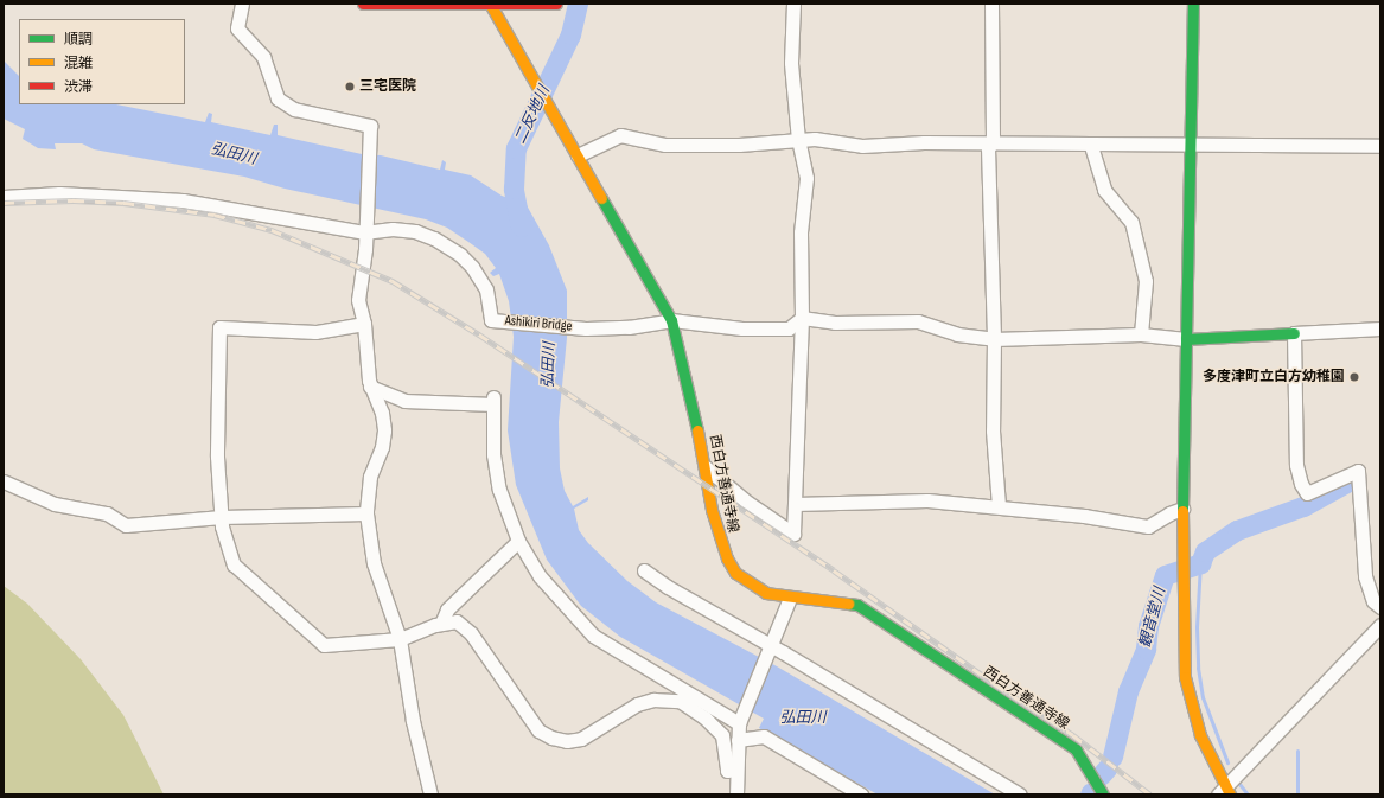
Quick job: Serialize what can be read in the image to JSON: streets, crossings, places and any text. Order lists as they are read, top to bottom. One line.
{"streets":{"main road":["西白方善通寺線"],"street":["Ashikiri Bridge"]},"crossings":[["Ashikiri Bridge","西白方善通寺線"]],"water":["二反地川","弘田川","観音堂川"],"places":["三宅医院","多度津町立白方幼稚園"],"legend":["順調","混雑","渋滞"]}
